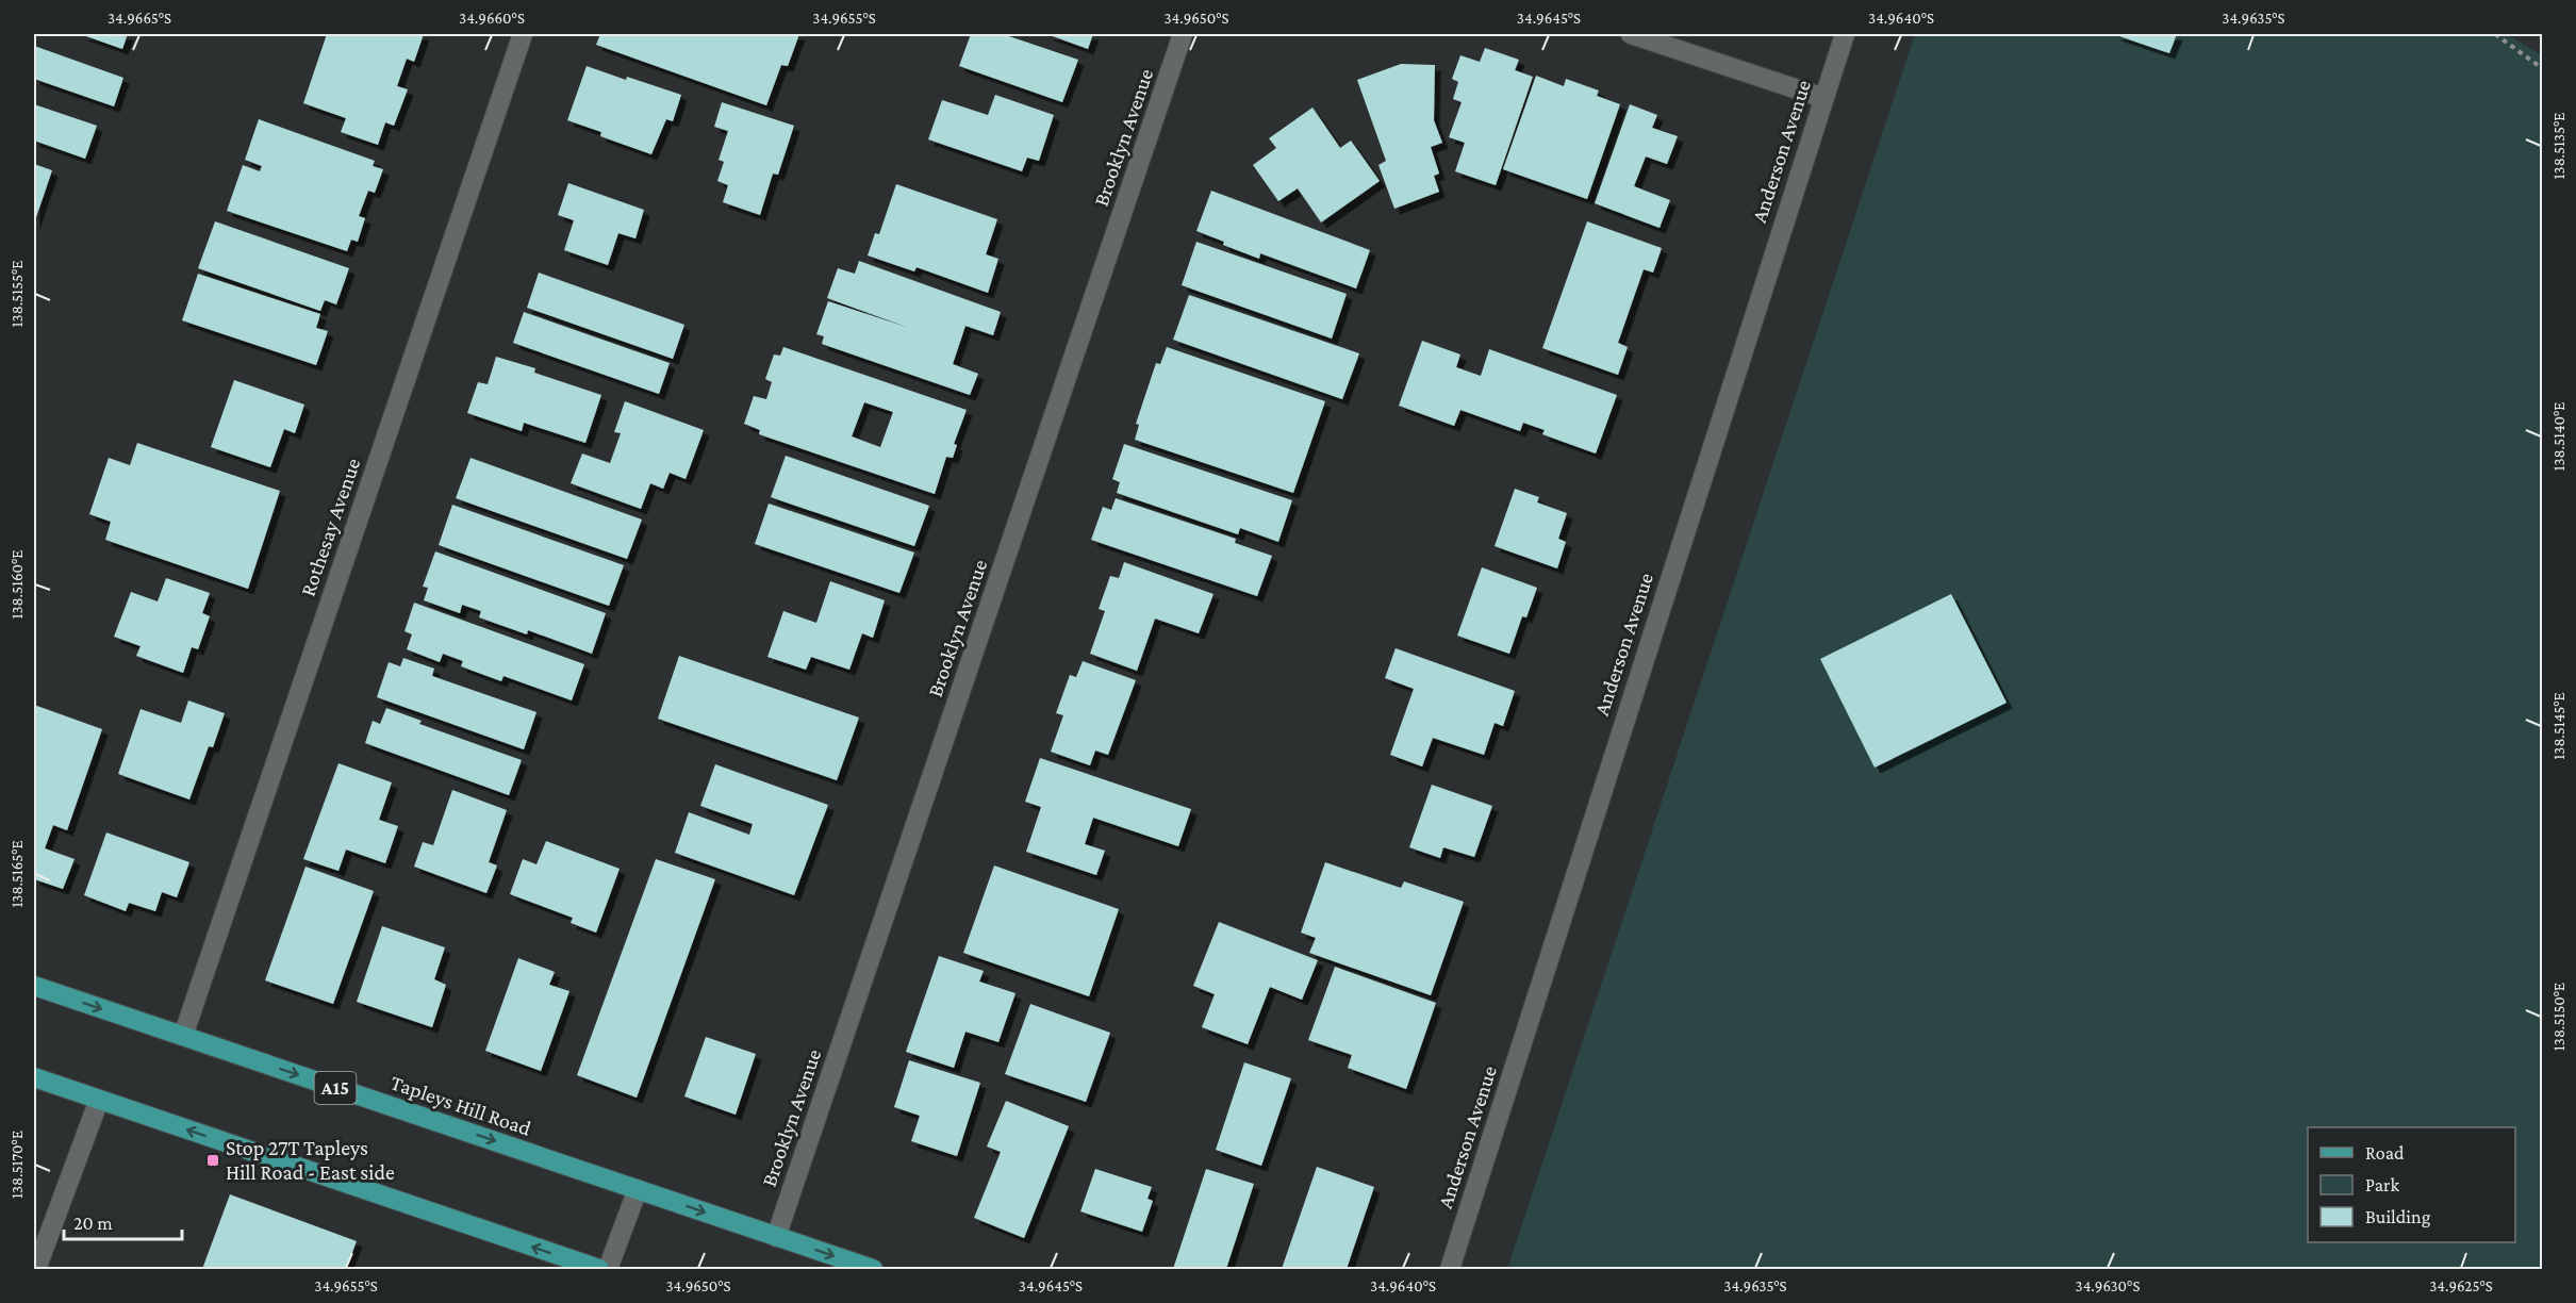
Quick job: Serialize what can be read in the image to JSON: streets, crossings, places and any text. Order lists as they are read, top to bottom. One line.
{"streets":{"main road":["A15","Tapleys Hill Road"],"street":["Brooklyn Avenue","Anderson Avenue","Rothesay Avenue"]},"crossings":[["Brooklyn Avenue","Tapleys Hill Road"],["Rothesay Avenue","Tapleys Hill Road"]],"places":{"transit":["Stop 27T Tapleys Hill Road - East side"]},"legend":["Road","Park","Building"],"scale_bar":"20 m","coordinates":["34.9665°S","34.9660°S","34.9655°S","34.9650°S","34.9645°S","34.9640°S","34.9635°S","138.5135°E","138.5155°E","138.5140°E","138.5160°E","138.5145°E","138.5165°E","138.5150°E","138.5170°E","34.9630°S","34.9625°S"]}
